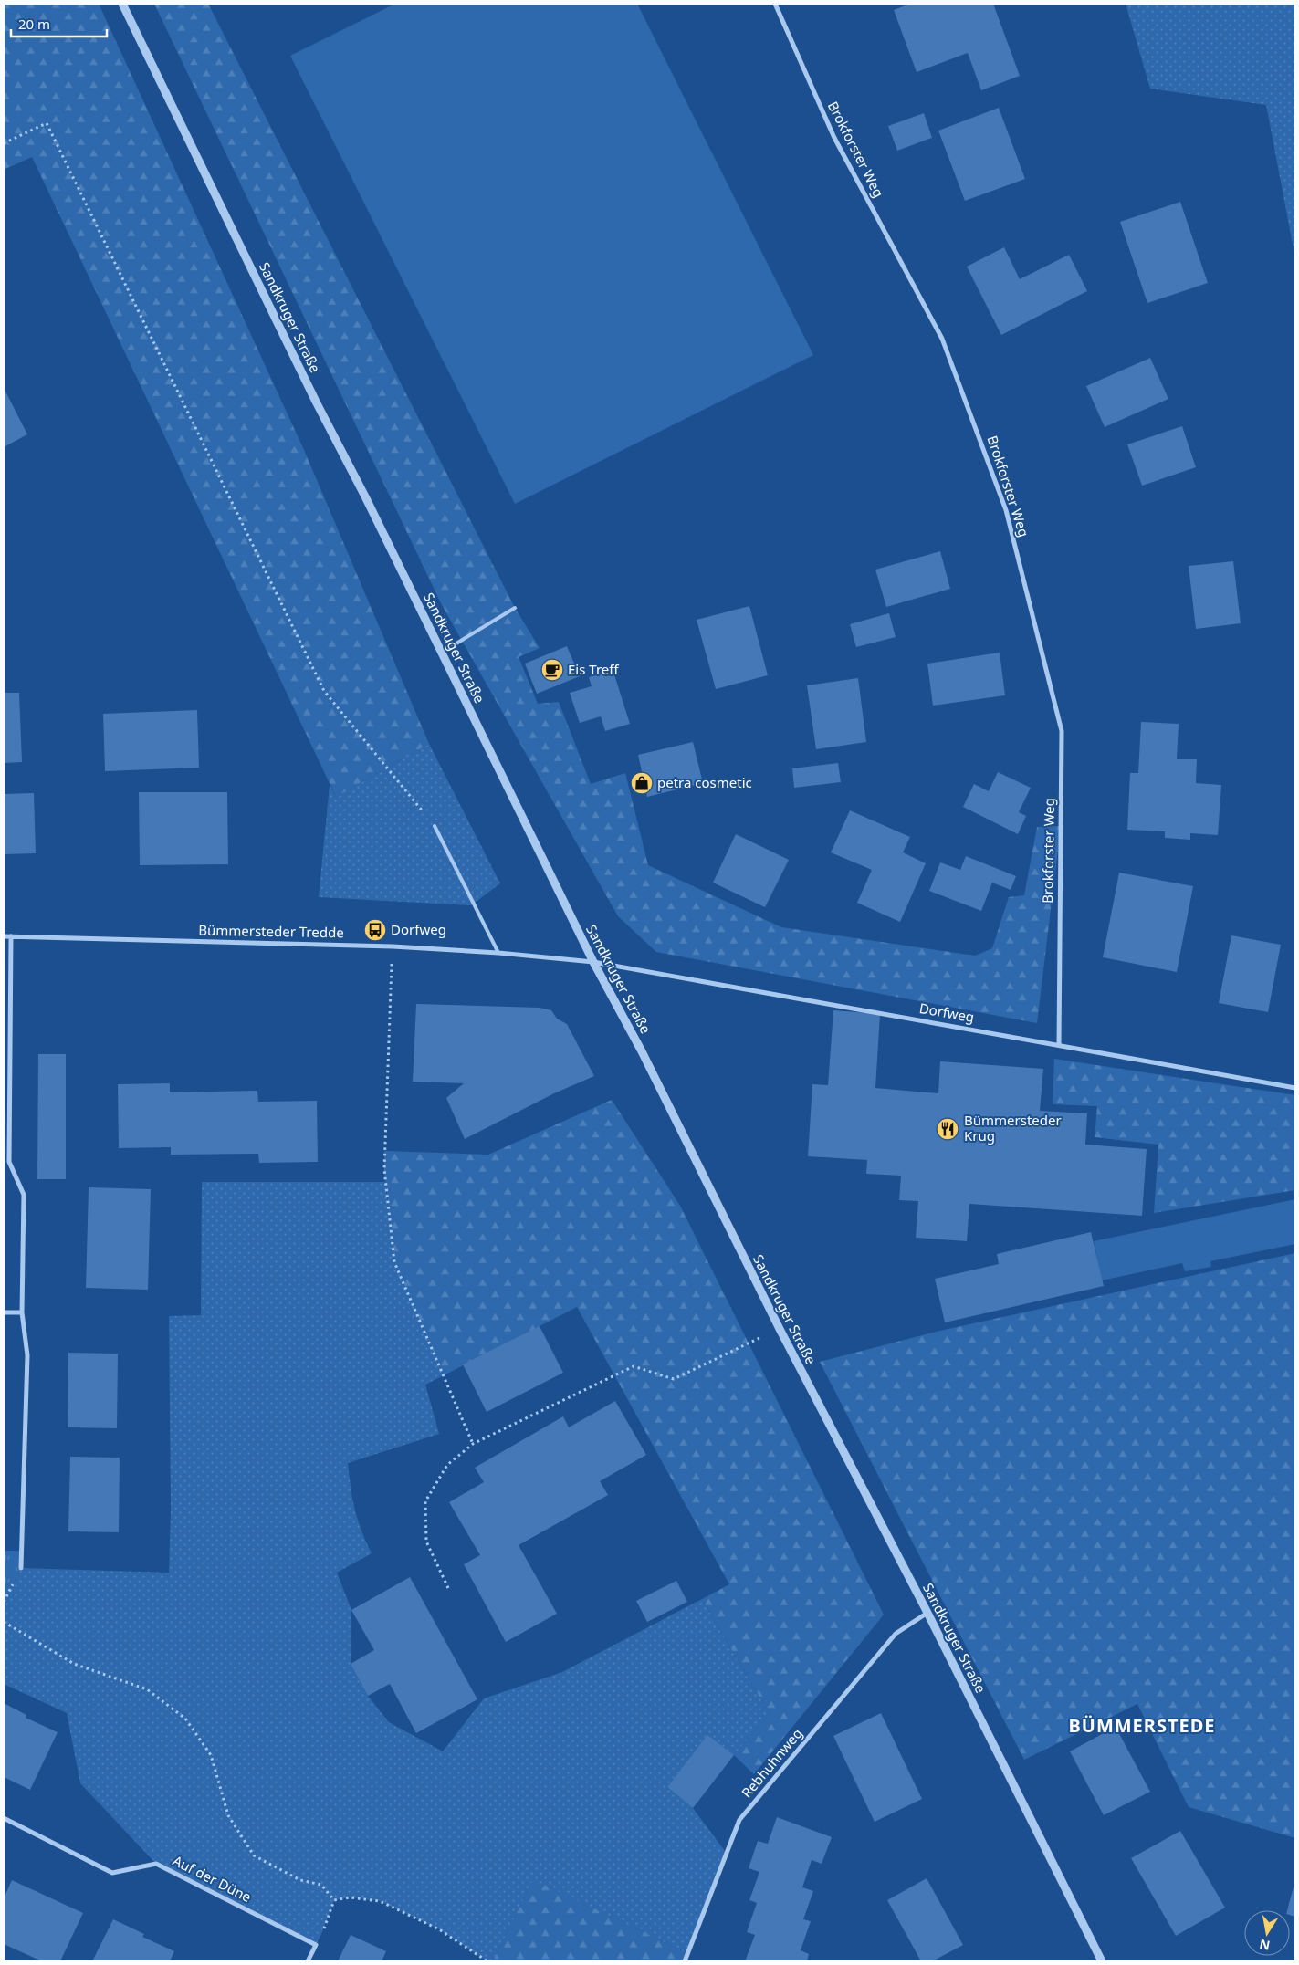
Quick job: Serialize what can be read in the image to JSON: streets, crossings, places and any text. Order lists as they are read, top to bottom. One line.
{"streets":{"street":["Brokforster Weg","Sandkruger Straße","Bümmersteder Tredde","Dorfweg","Rebhuhnweg","Auf der Düne"]},"crossings":[["Brokforster Weg","Dorfweg"],["Sandkruger Straße","Bümmersteder Tredde"],["Sandkruger Straße","Dorfweg"],["Sandkruger Straße","Rebhuhnweg"],["Bümmersteder Tredde","Dorfweg"]],"districts":["BÜMMERSTEDE"],"places":{"cafe":["Eis Treff"],"shop":["petra cosmetic"],"bus stop":["Dorfweg"],"restaurant":["Bümmersteder Krug"]},"scale_bar":"20 m","north":"bottom"}
